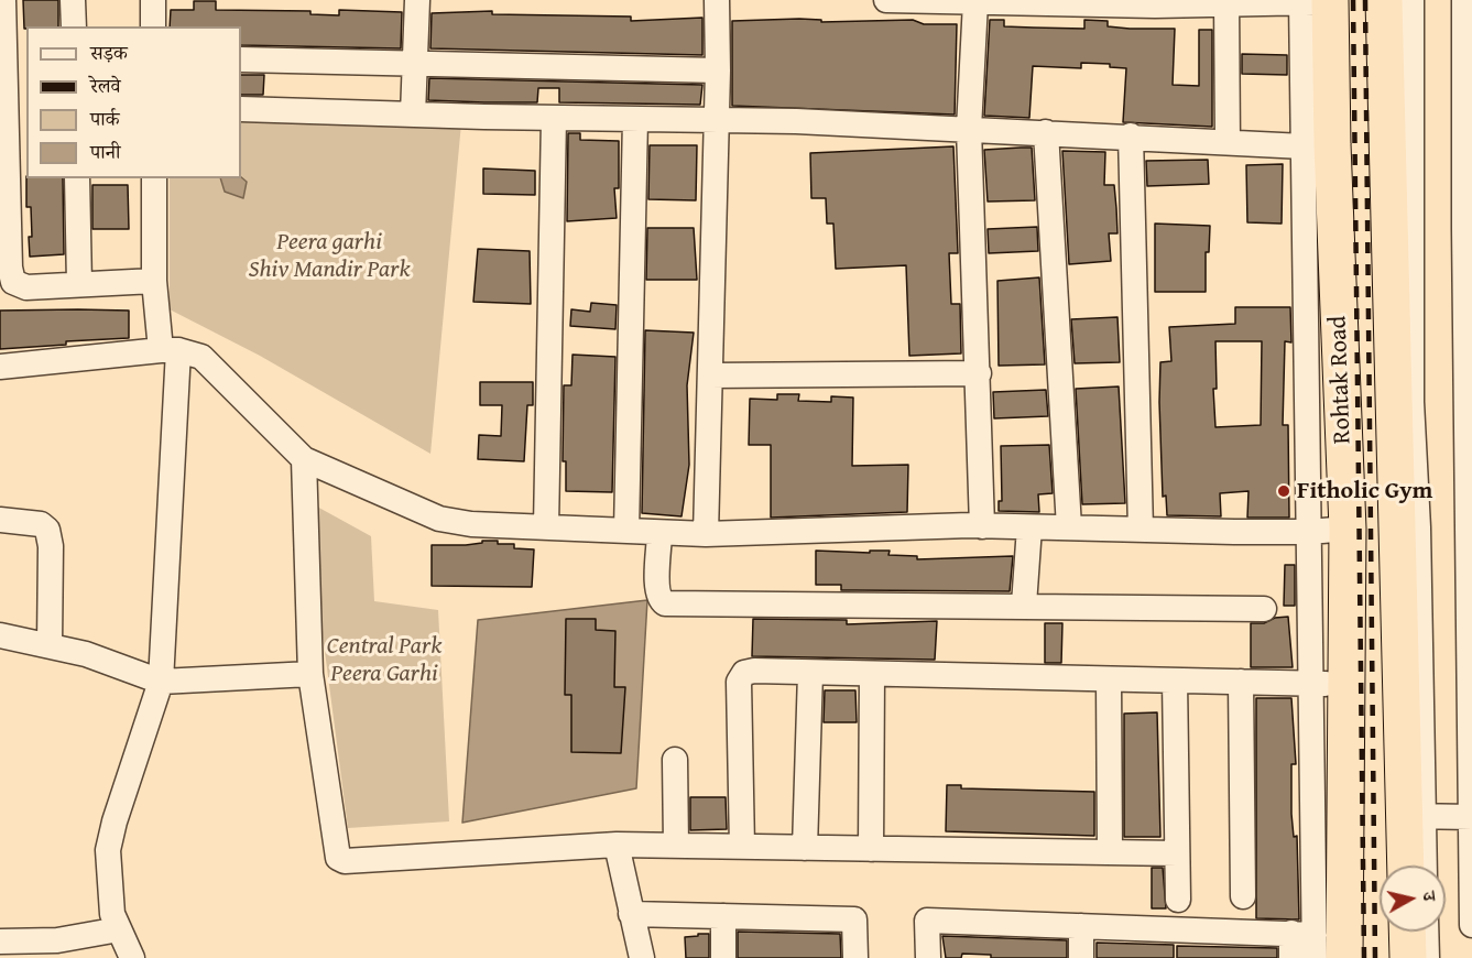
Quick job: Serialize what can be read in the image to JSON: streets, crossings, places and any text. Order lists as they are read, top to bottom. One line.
{"streets":{"highway":["Rohtak Road"]},"parks":["Peera garhi Shiv Mandir Park","Central Park Peera Garhi"],"places":["Fitholic Gym"],"legend":["सड़क","रेलवे","पार्क","पानी"],"north":"right"}
